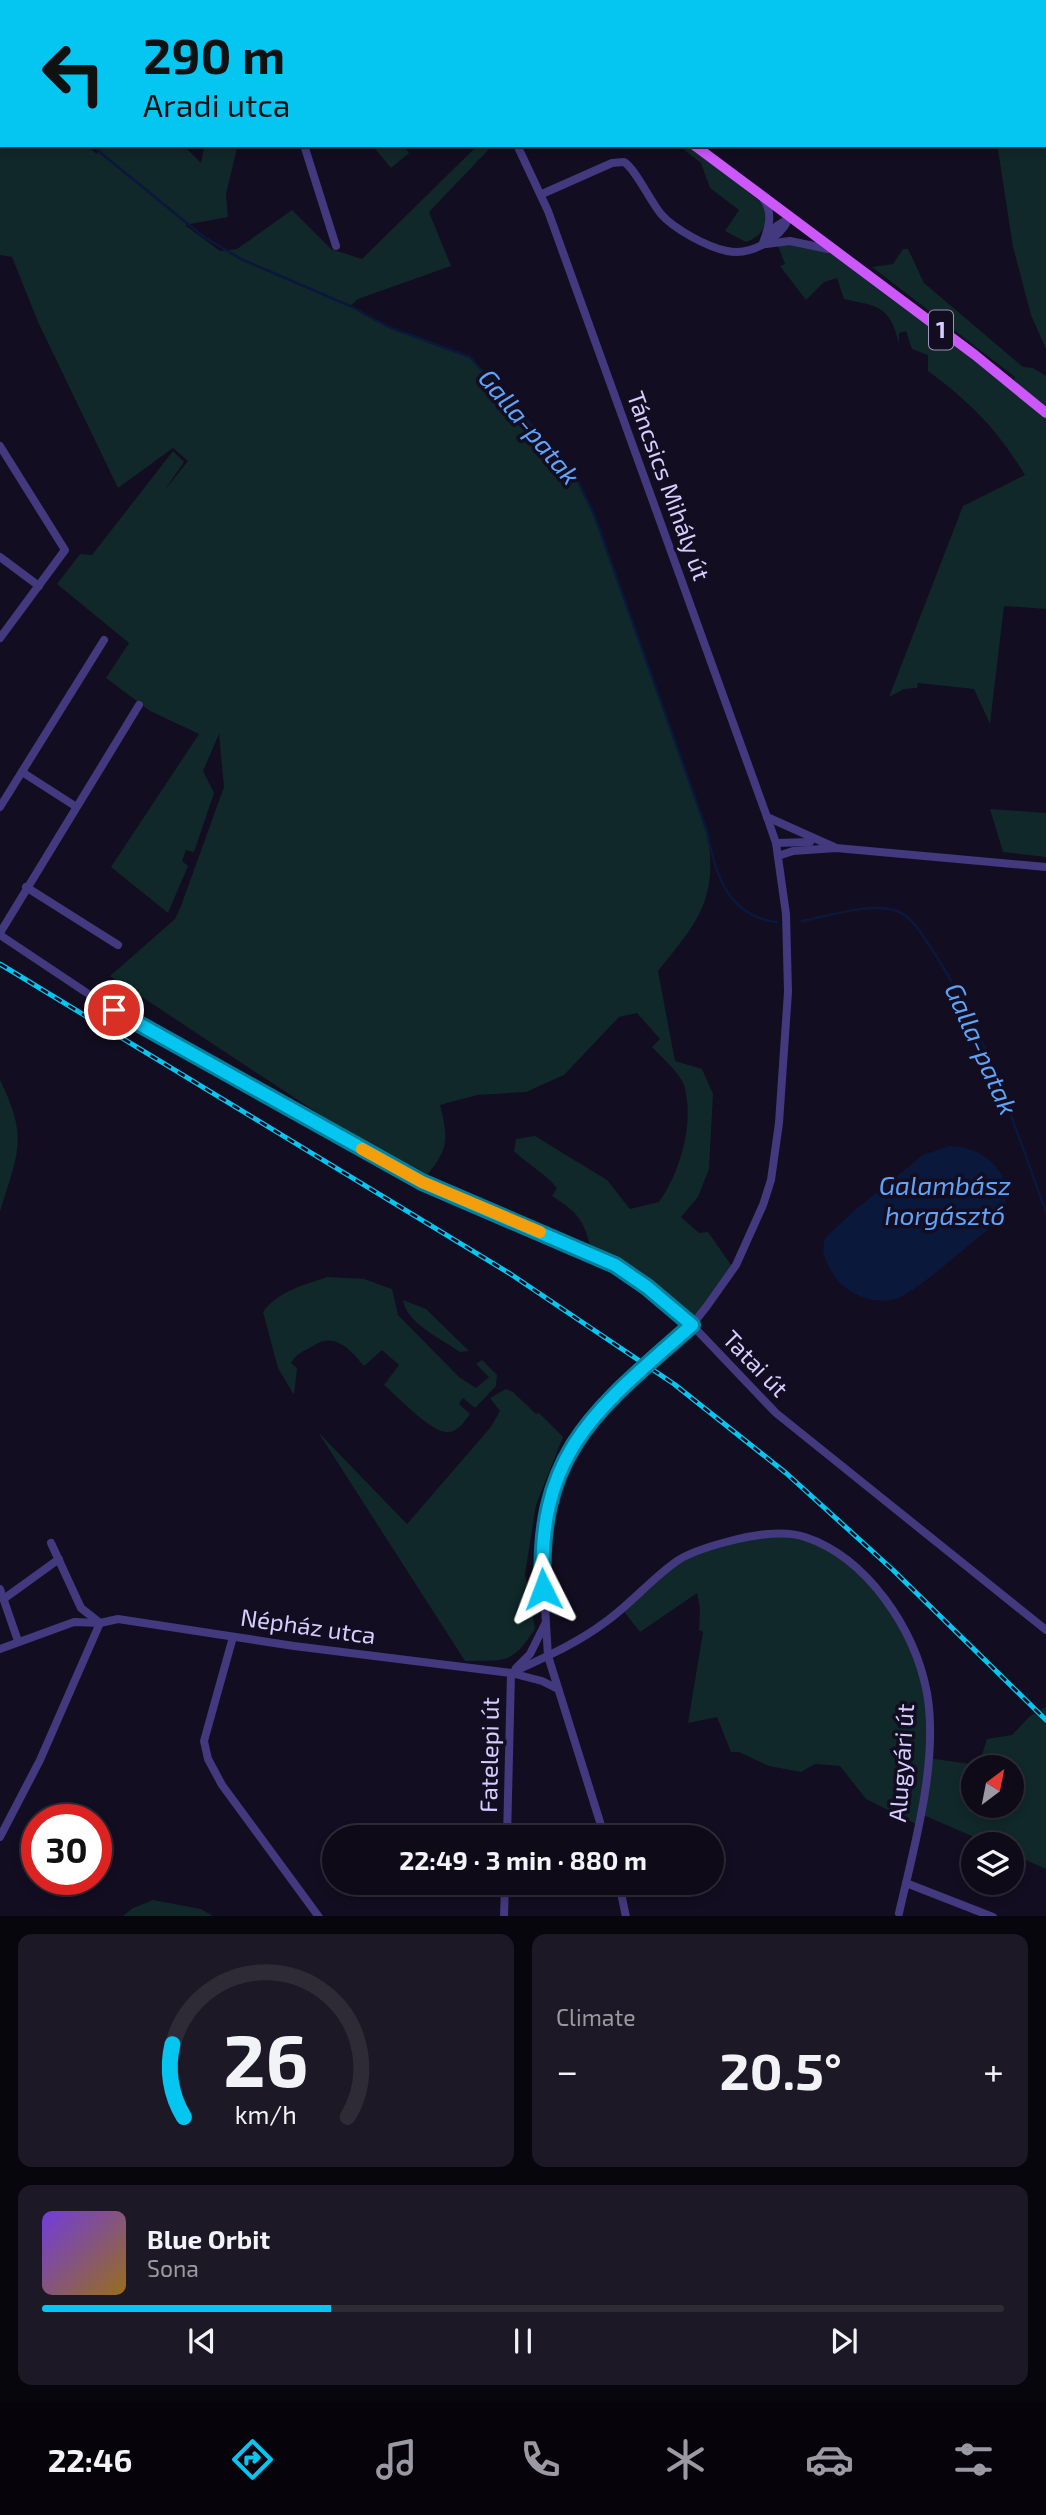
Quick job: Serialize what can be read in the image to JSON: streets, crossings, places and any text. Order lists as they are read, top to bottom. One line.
{"streets":{"main road":["1"],"street":["Táncsics Mihály út","Tatai út","Népház utca","Fatelepi út","Alugyári út"]},"crossings":[["Táncsics Mihály út","Tatai út"],["Tatai út","Népház utca"],["Tatai út","Alugyári út"],["Népház utca","Fatelepi út"]],"water":["Galla-patak","Galambász horgásztó"],"north":"top right","page":{"turn":["290 m","Aradi utca"],"limit":"30","trip":"22:49 · 3 min · 880 m","tile":"Climate","heat":["−","20.5°","+"],"song":["Blue Orbit","Sona"],"tabs":"22:46","gauge":["26","km/h"]}}
